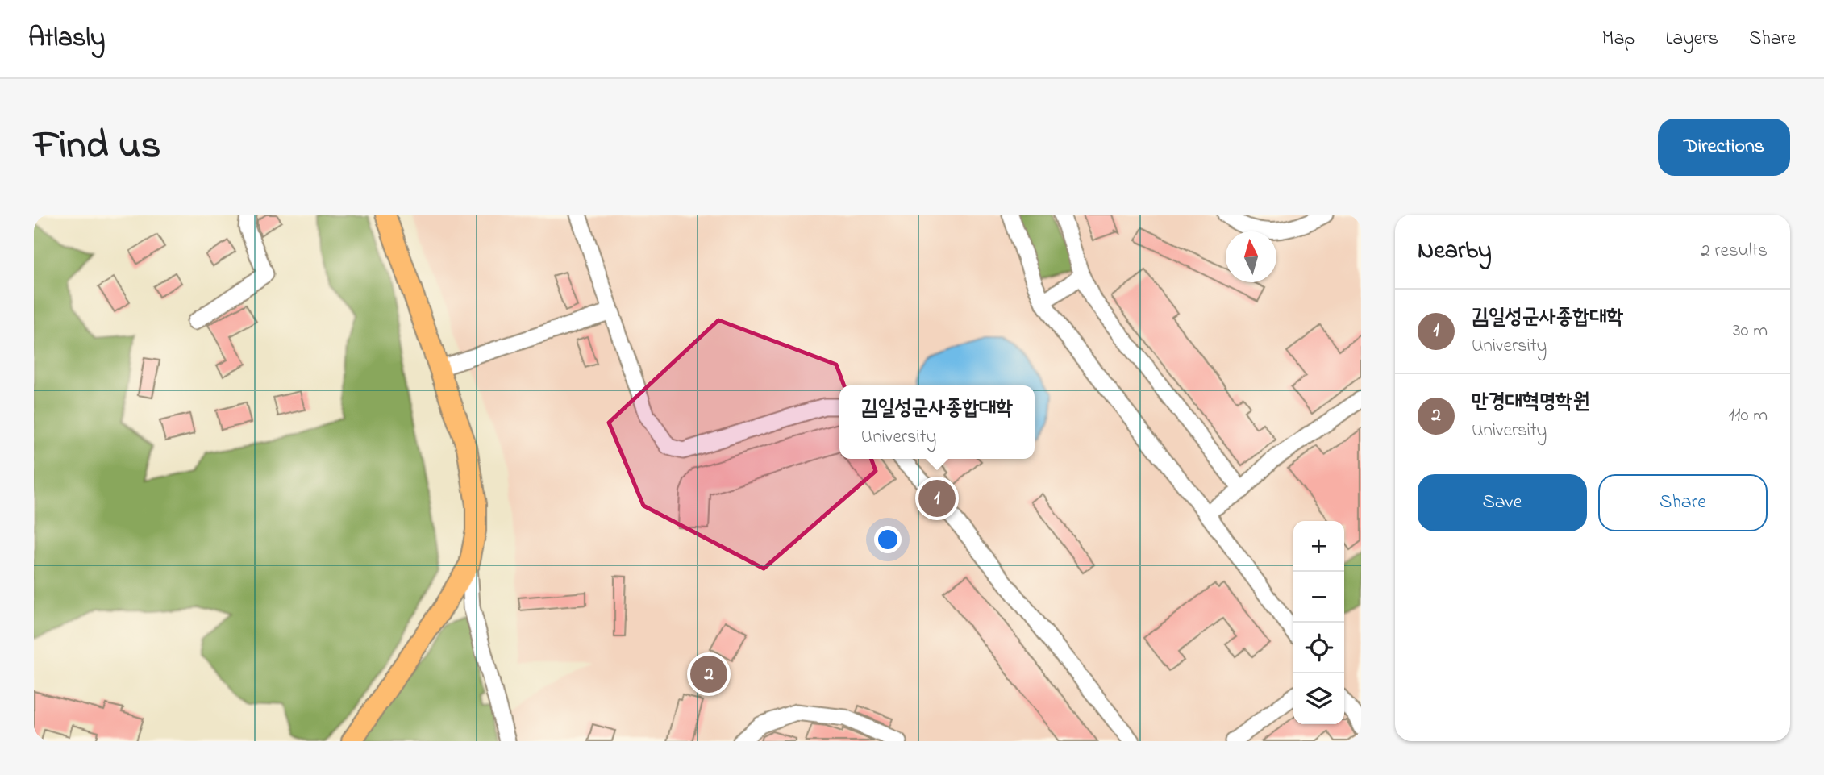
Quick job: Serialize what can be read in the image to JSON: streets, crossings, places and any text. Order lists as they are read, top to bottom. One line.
{"north":"top","page":{"header":"Atlasly","nav":["Map","Layers","Share"],"title":"Find us","buttons":["Directions",["Save","Share"]],"heading":["Nearby","2 results"],"list":[{"mark":"1","name":"김일성군사종합대학","note":"University","value":"30 m"},{"mark":"2","name":"만경대혁명학원","note":"University","value":"110 m"}],"popup":["김일성군사종합대학","University"],"pins":["1","2"],"map_buttons":["+","−"]}}
